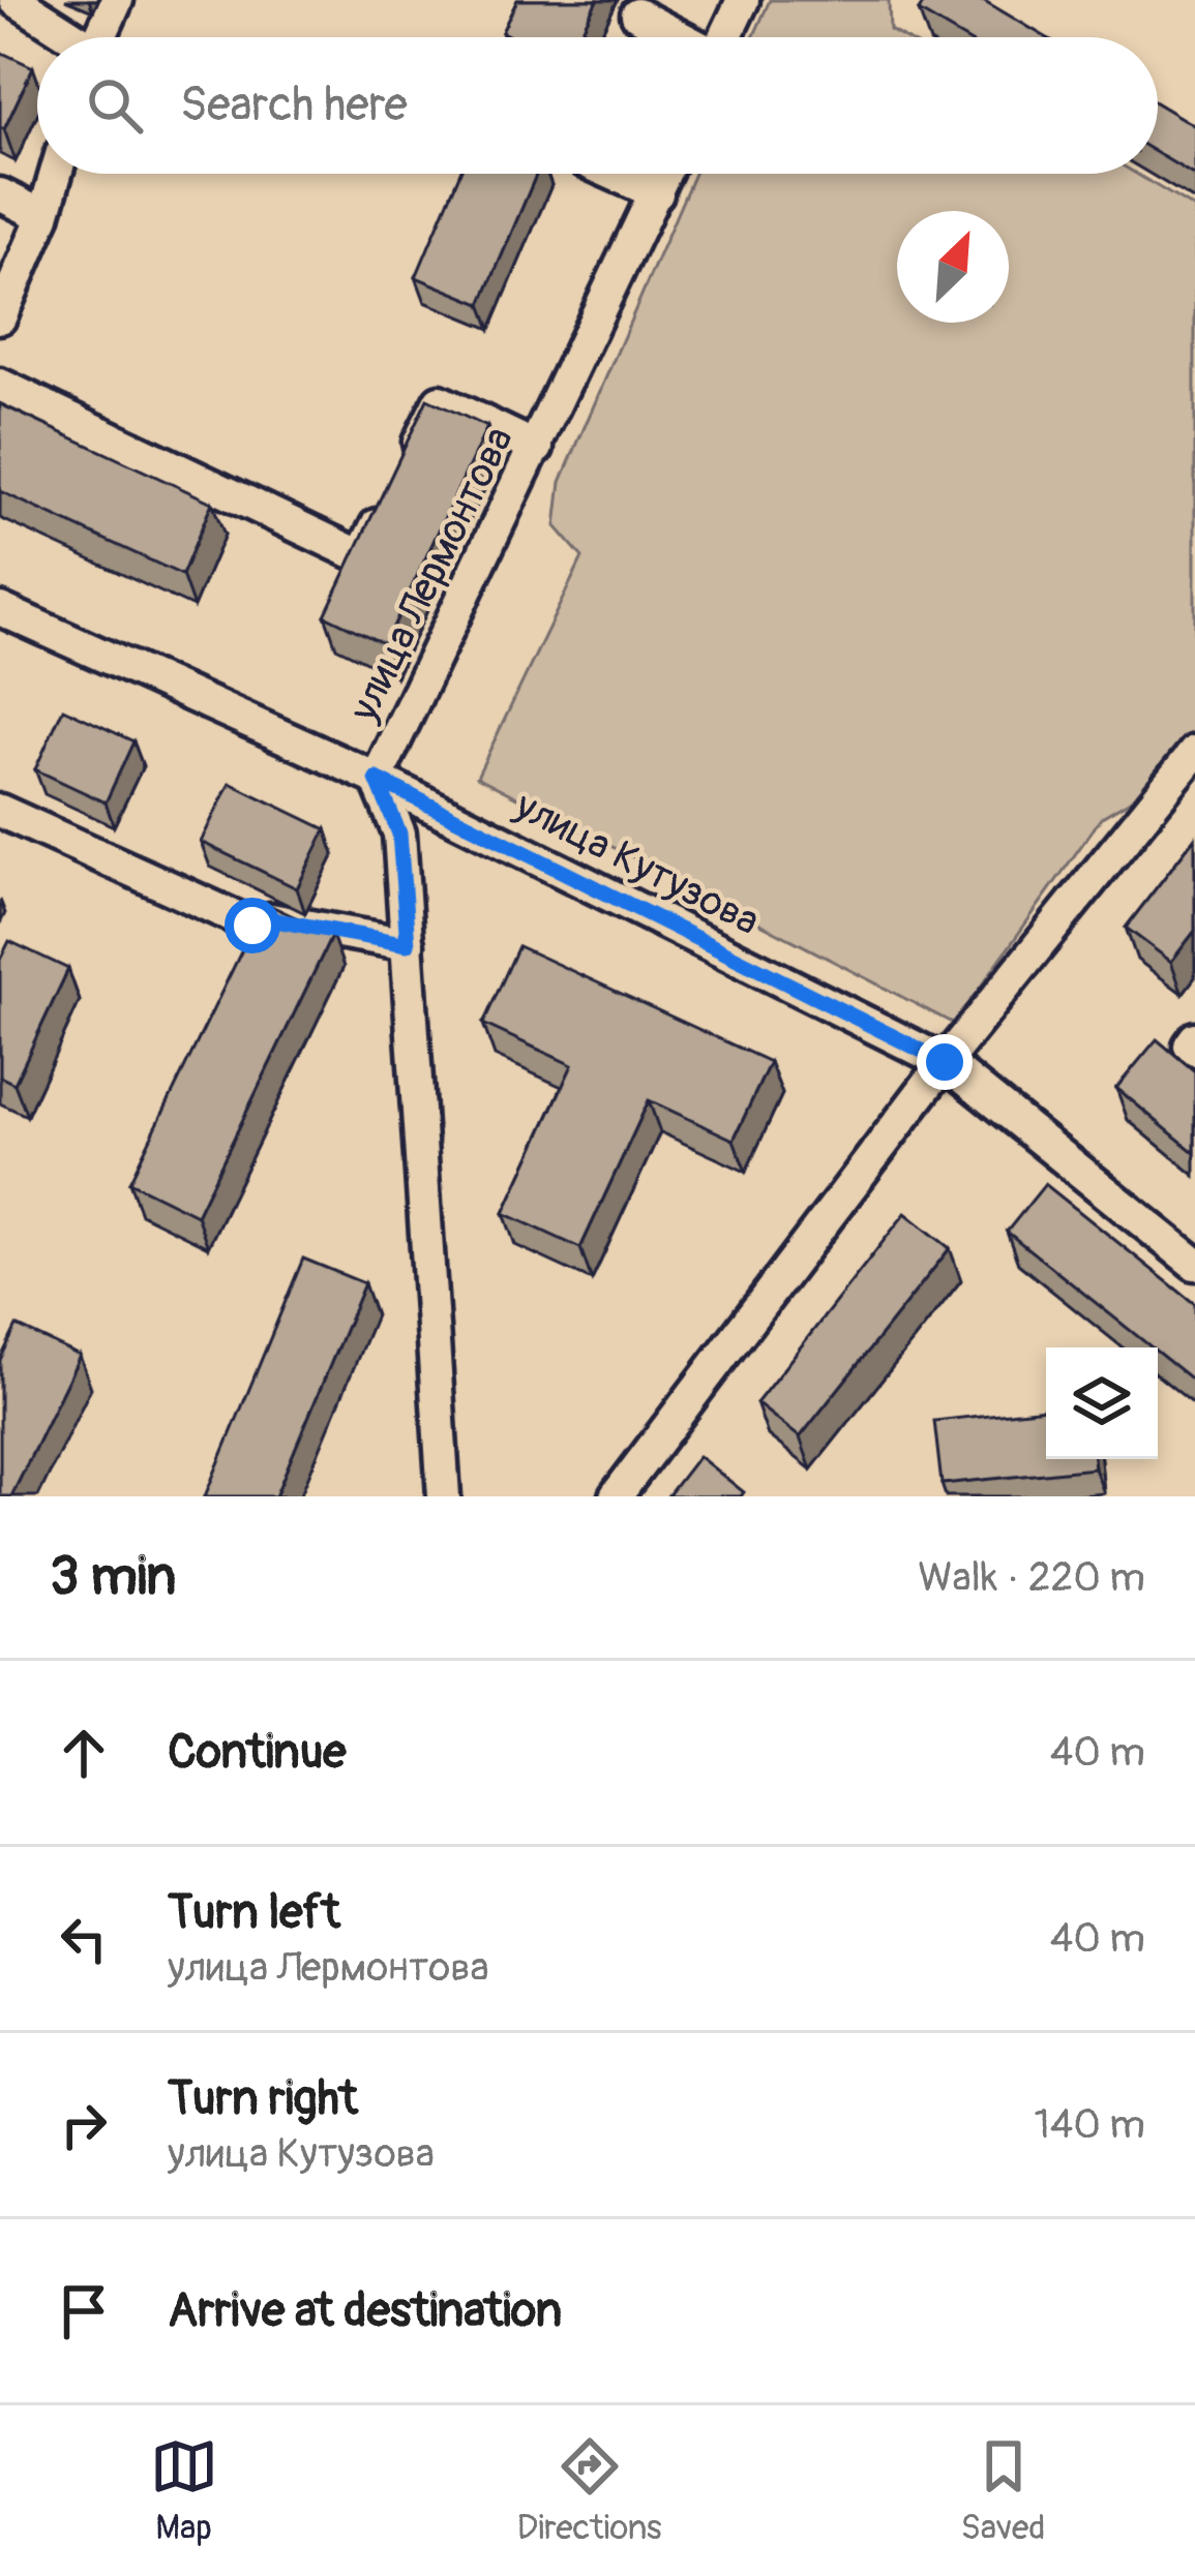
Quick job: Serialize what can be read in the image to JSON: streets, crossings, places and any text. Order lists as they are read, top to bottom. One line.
{"streets":{"street":["улица Лермонтова","улица Кутузова"]},"crossings":[["улица Лермонтова","улица Кутузова"]],"north":"top right","page":{"search":"Search here","heading":["3 min","Walk · 220 m"],"list":[["Continue","40 m"],["Turn left","улица Лермонтова","40 m"],["Turn right","улица Кутузова","140 m"],"Arrive at destination"],"nav":["Map","Directions","Saved"]}}
